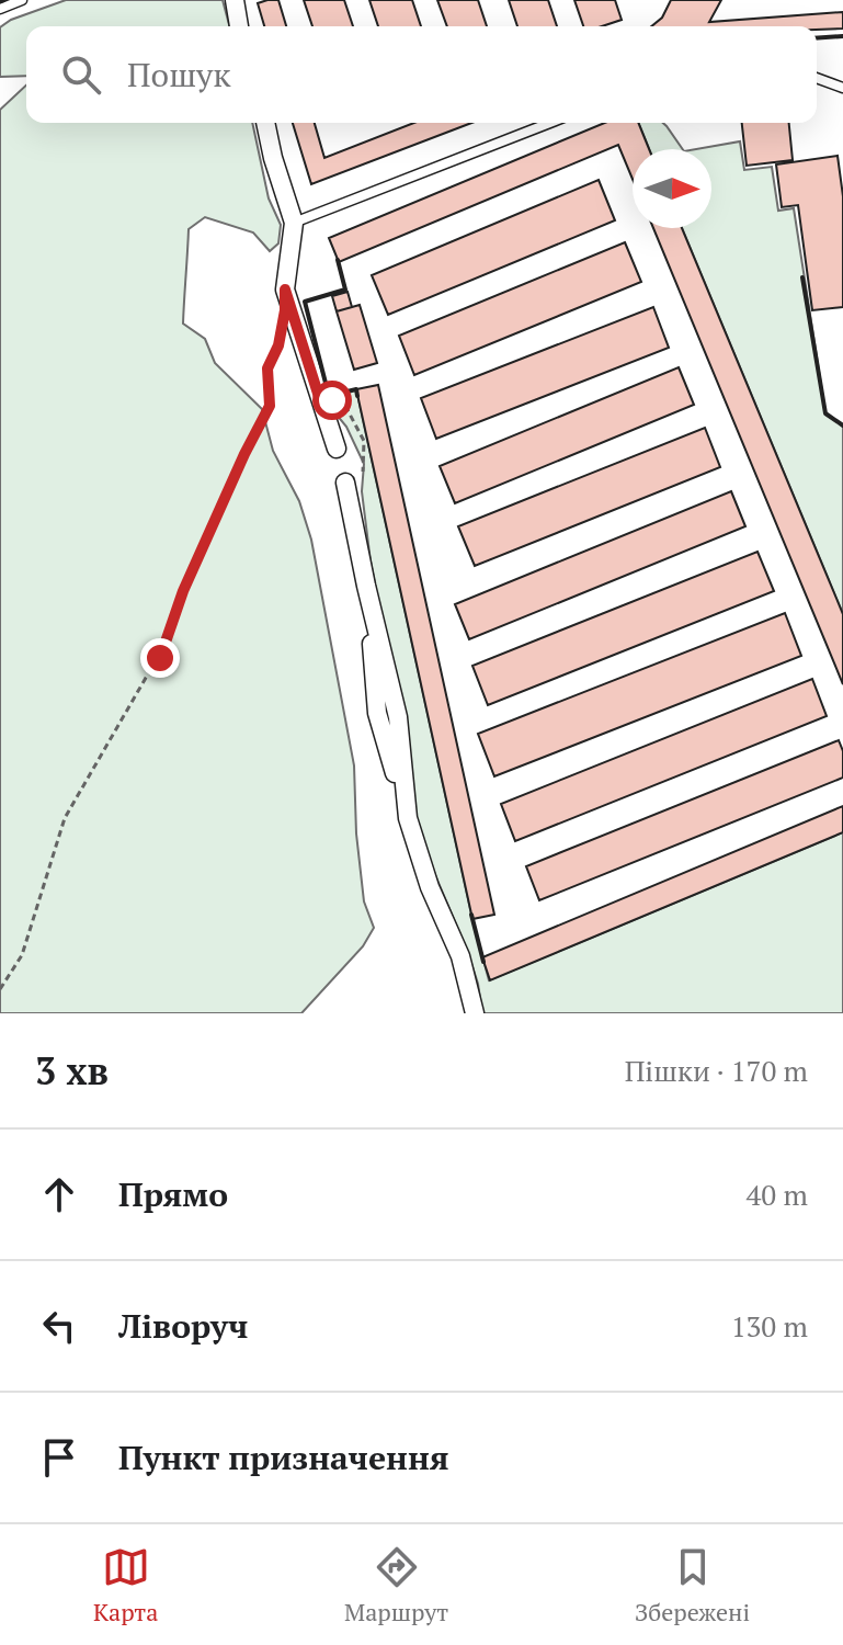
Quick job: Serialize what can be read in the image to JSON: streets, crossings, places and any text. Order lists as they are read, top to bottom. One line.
{"north":"right","page":{"search":"Пошук","heading":["3 хв","Пішки · 170 m"],"list":[["Прямо","40 m"],["Ліворуч","130 m"],"Пункт призначення"],"nav":["Карта","Маршрут","Збережені"]}}
